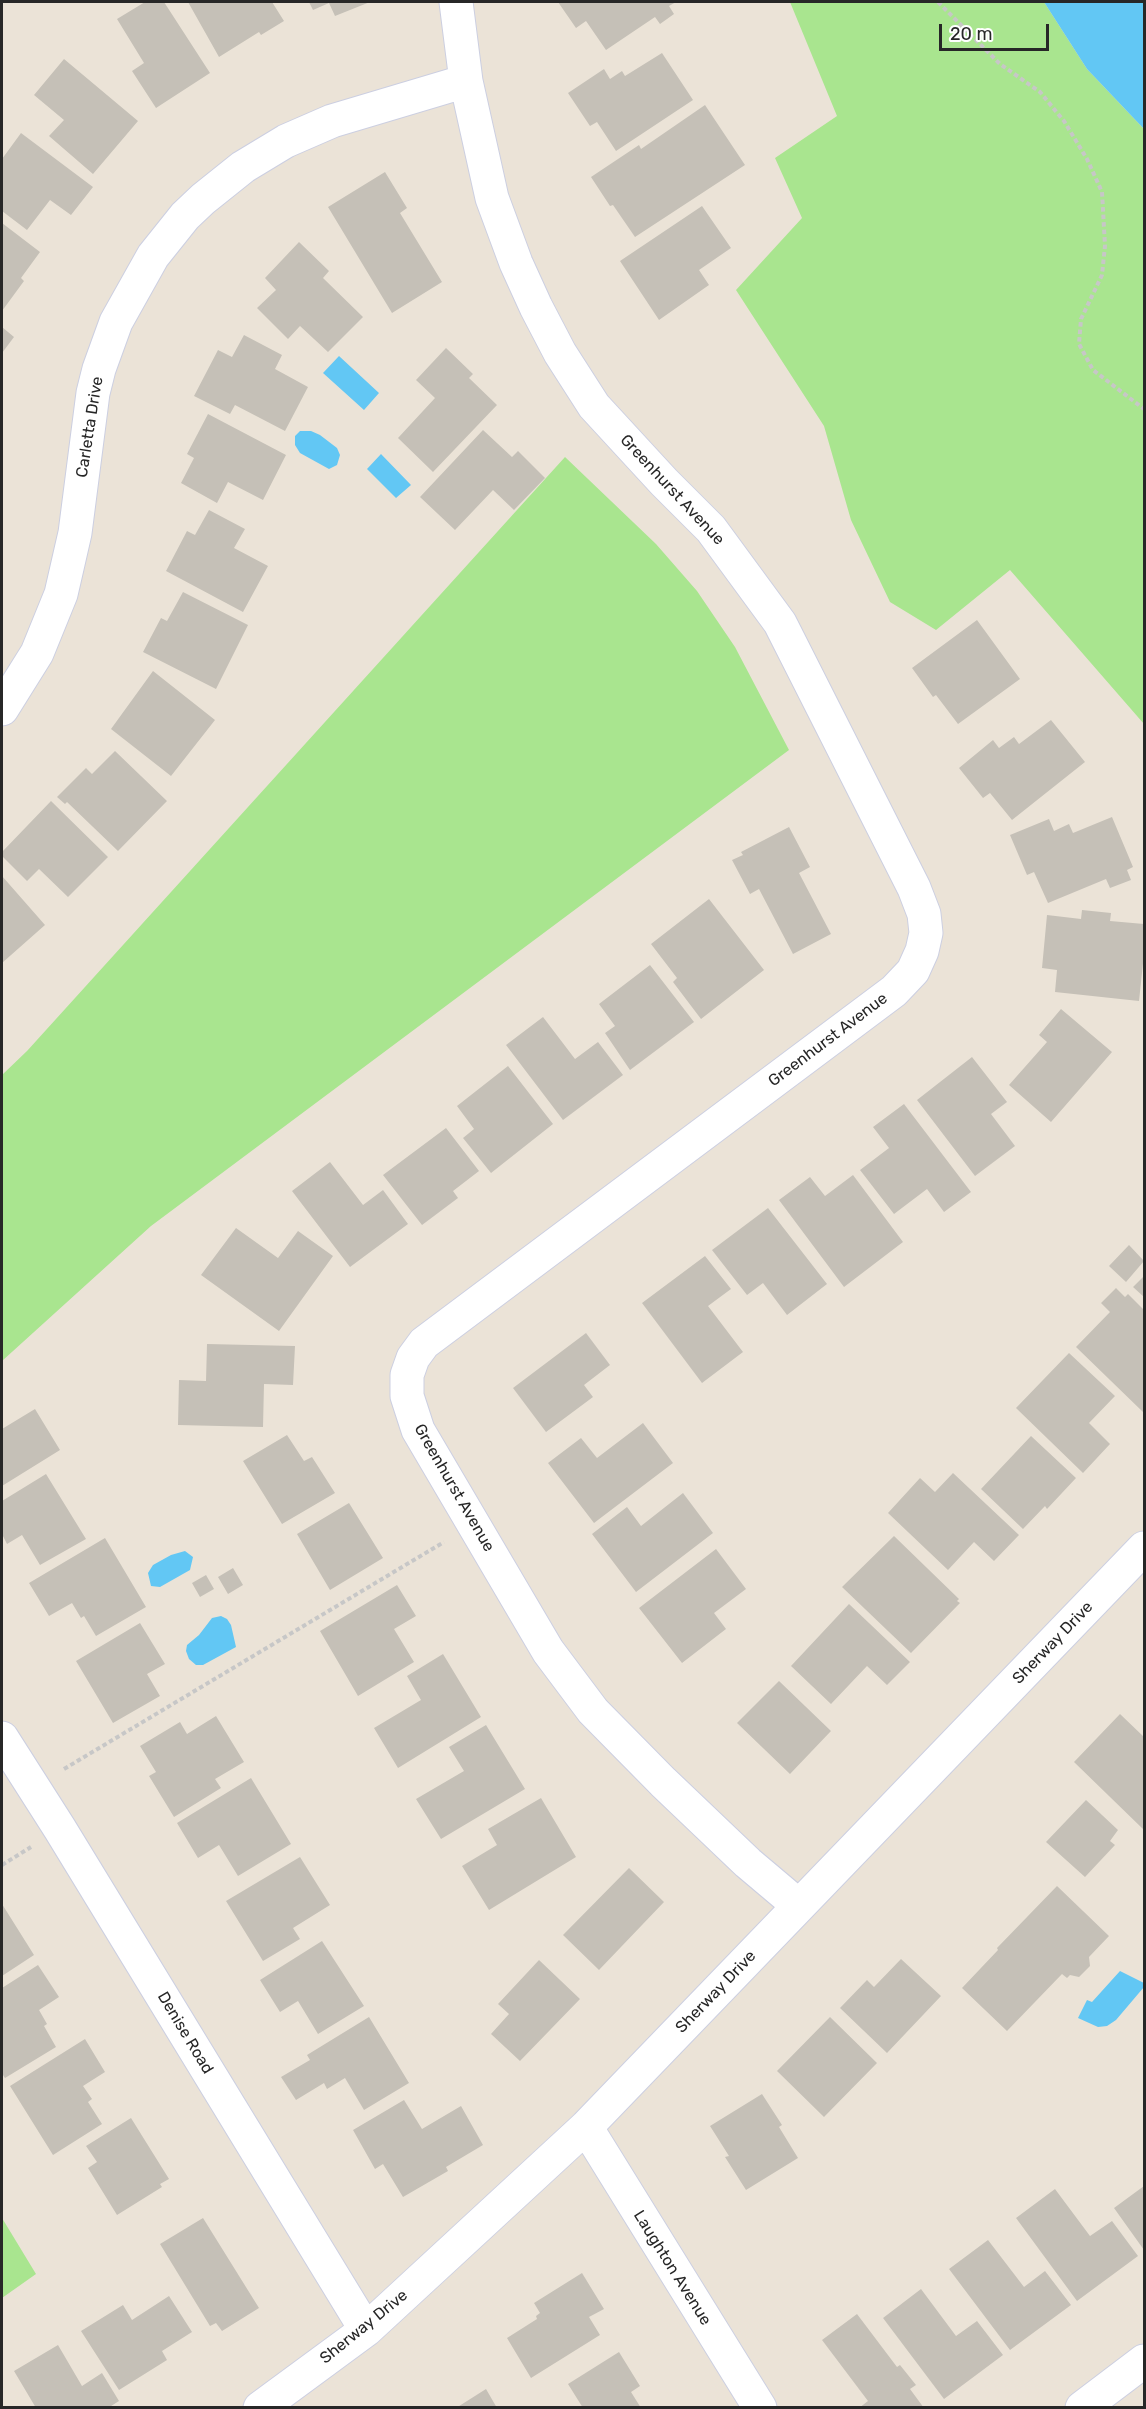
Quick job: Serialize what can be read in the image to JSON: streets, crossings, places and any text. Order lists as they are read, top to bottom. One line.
{"streets":{"street":["Carletta Drive","Greenhurst Avenue","Sherway Drive","Denise Road","Laughton Avenue"]},"crossings":[["Carletta Drive","Greenhurst Avenue"],["Greenhurst Avenue","Sherway Drive"],["Sherway Drive","Denise Road"],["Sherway Drive","Laughton Avenue"]],"scale_bar":"20 m"}
